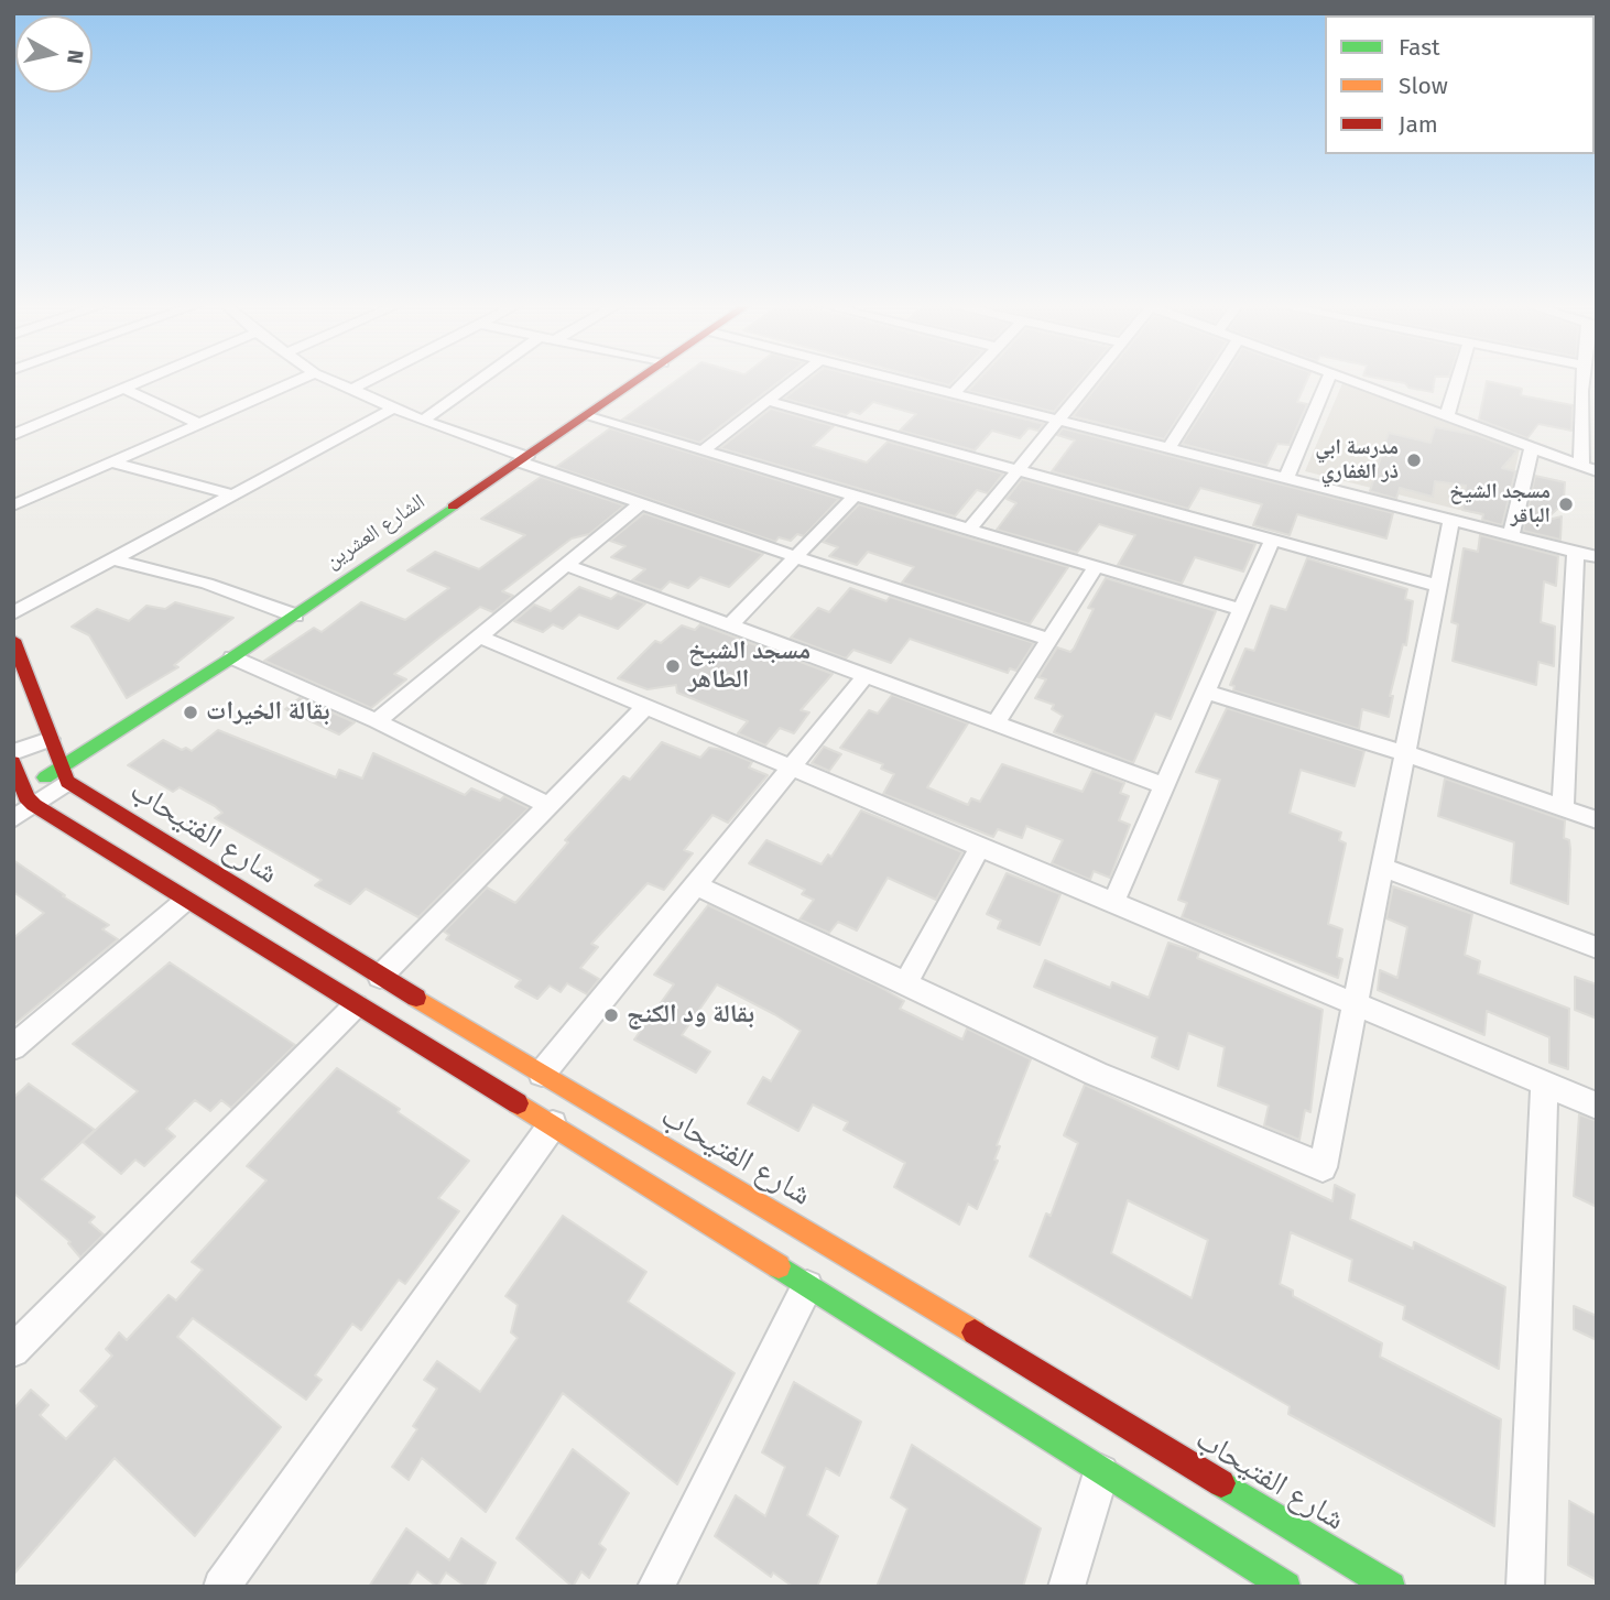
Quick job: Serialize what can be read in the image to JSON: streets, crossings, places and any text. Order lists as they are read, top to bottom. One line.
{"streets":{"main road":["الشارع العشرين","شارع الفتيحاب"]},"crossings":[["الشارع العشرين","شارع الفتيحاب"]],"places":["مدرسة ابي ذر الغفاري","مسجد الشيخ الباقر","مسجد الشيخ الطاهر","بقالة الخيرات","بقالة ود الكنج"],"legend":["Fast","Slow","Jam"],"north":"right"}
